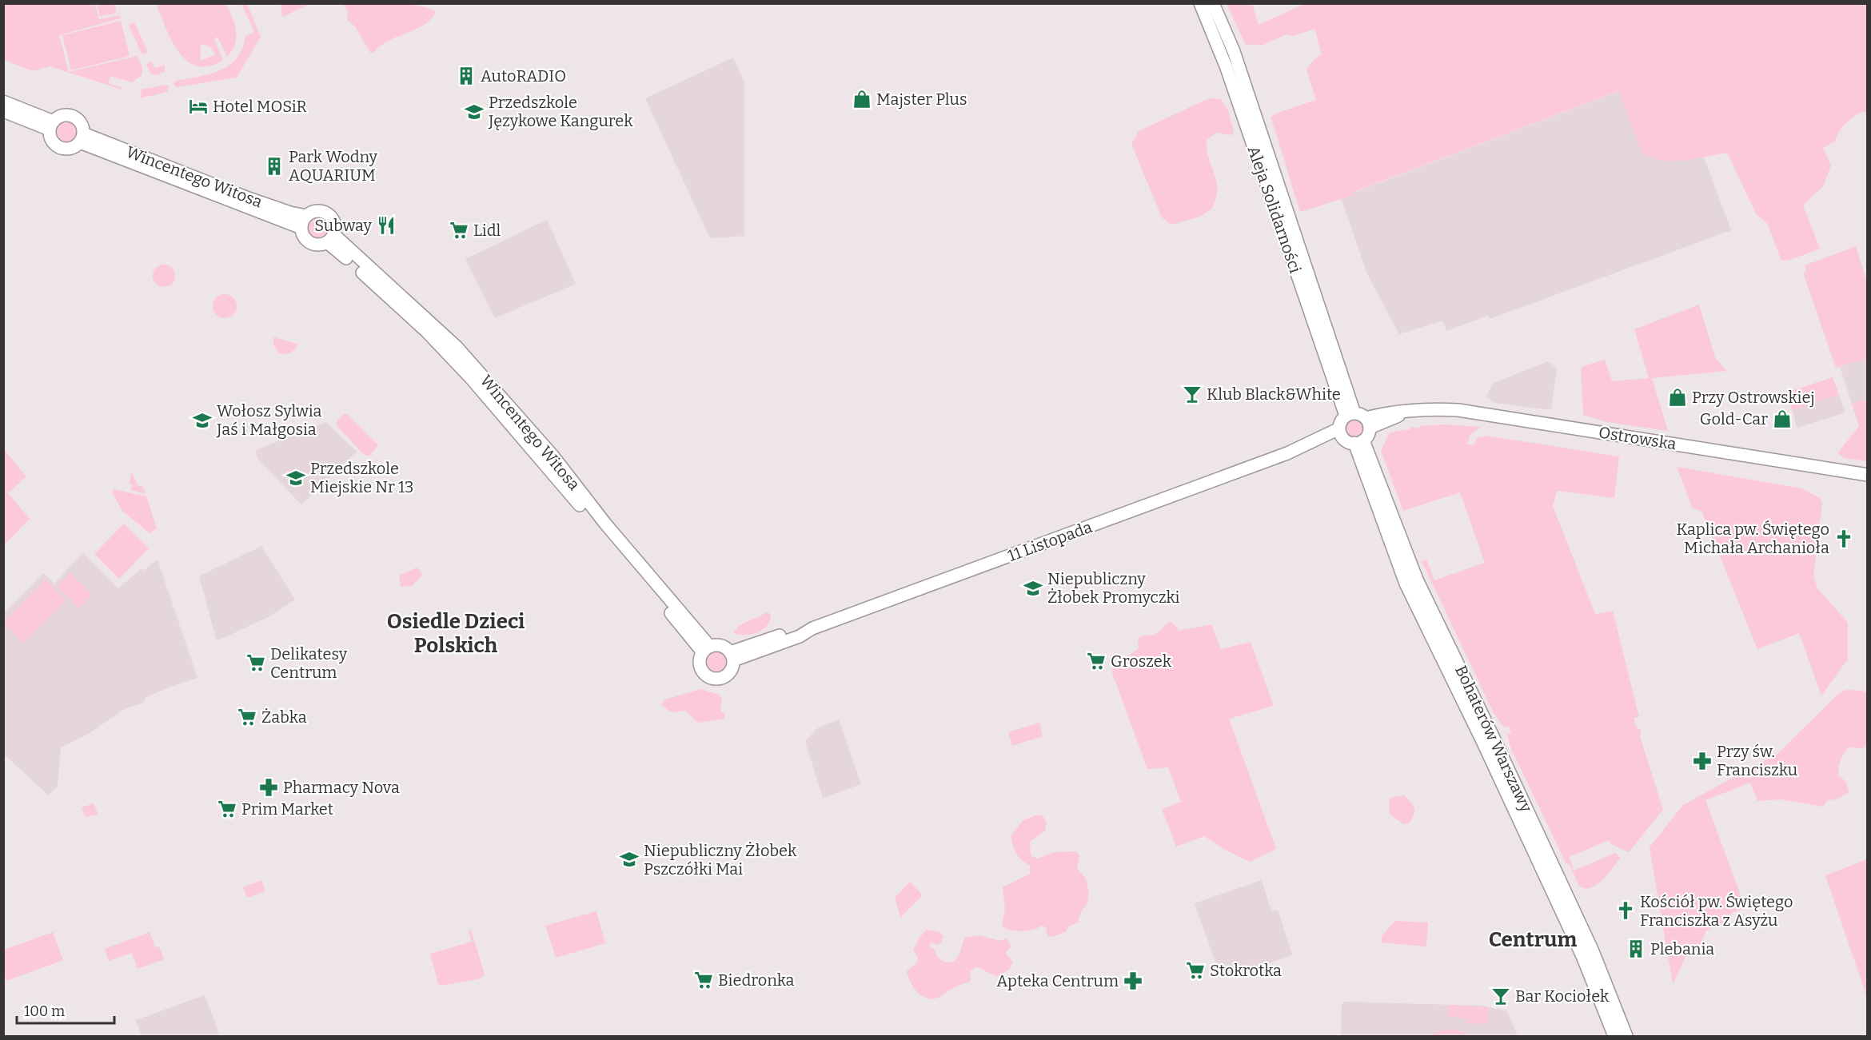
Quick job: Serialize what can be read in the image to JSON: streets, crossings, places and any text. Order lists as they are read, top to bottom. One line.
{"streets":{"main road":["Wincentego Witosa","Aleja Solidarności","Ostrowska","11 Listopada","Bohaterów Warszawy"]},"crossings":[["Wincentego Witosa","11 Listopada"],["Aleja Solidarności","Ostrowska"]],"districts":["Osiedle Dzieci Polskich","Centrum"],"places":{"building":["AutoRADIO","Park Wodny AQUARIUM","Plebania"],"shop":["Majster Plus","Przy Ostrowskiej","Gold-Car"],"hotel":["Hotel MOSiR"],"school or university":["Przedszkole Językowe Kangurek","Wołosz Sylwia Jaś i Małgosia","Przedszkole Miejskie Nr 13","Niepubliczny Żłobek Promyczki","Niepubliczny Żłobek Pszczółki Mai"],"restaurant":["Subway"],"supermarket":["Lidl","Groszek","Delikatesy Centrum","Żabka","Prim Market","Stokrotka","Biedronka"],"bar":["Klub Black&White","Bar Kociołek"],"church":["Kaplica pw. Świętego Michała Archanioła","Kościół pw. Świętego Franciszka z Asyżu"],"pharmacy":["Przy św. Franciszku","Pharmacy Nova","Apteka Centrum"]},"scale_bar":"100 m"}
